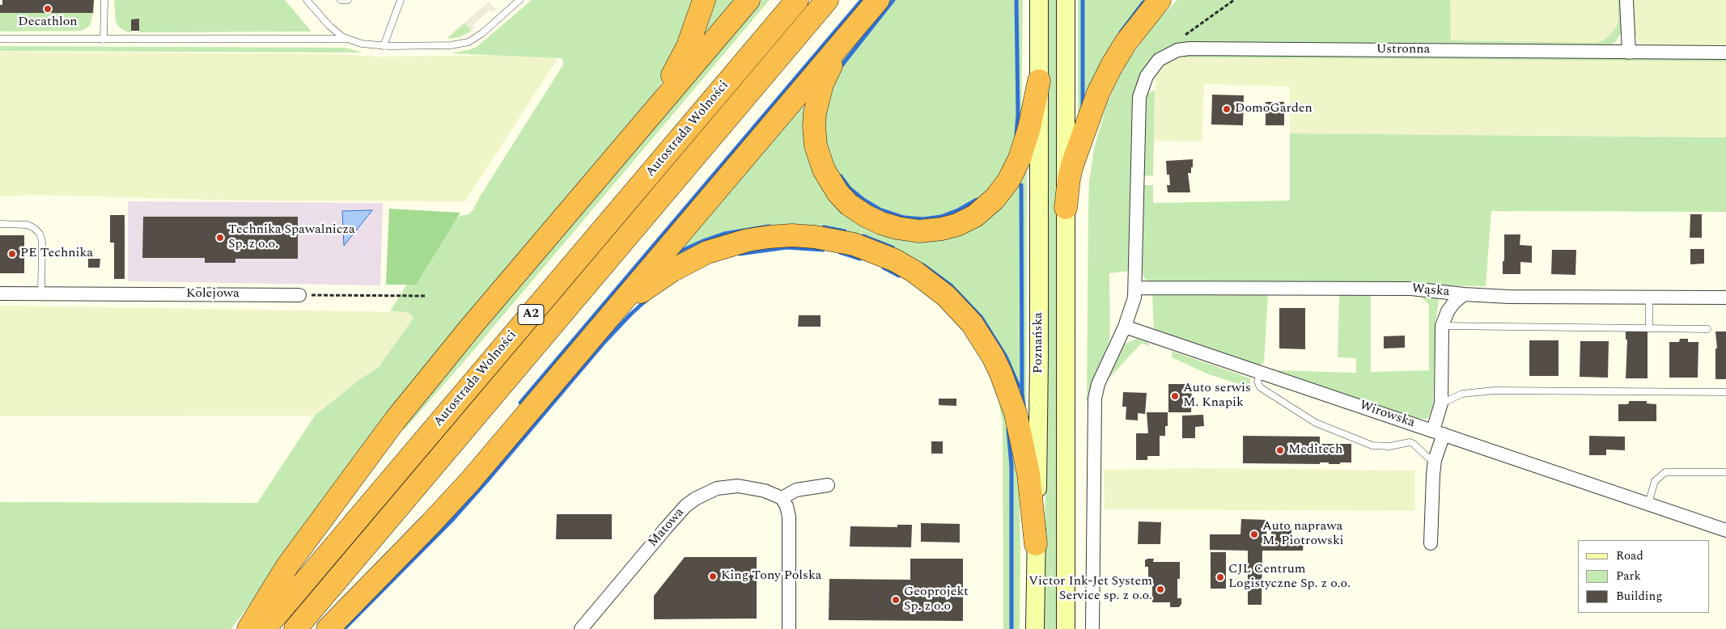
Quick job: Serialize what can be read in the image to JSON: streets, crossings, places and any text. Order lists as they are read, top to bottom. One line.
{"streets":{"highway":["Autostrada Wolności","A2"],"main road":["Poznańska"],"street":["Ustronna","Wąska","Kolejowa","Wirowska","Matowa"]},"places":["Decathlon","DomoGarden","Technika Spawalnicza Sp. z o.o.","PE Technika","Auto serwis M. Knapik","Meditech","Auto naprawa M. Piotrowski","King Tony Polska","CJL Centrum Logistyczne Sp. z o.o.","Victor Ink-Jet System Service sp. z o.o.","Geoprojekt Sp. z o.o"],"legend":["Road","Park","Building"]}
